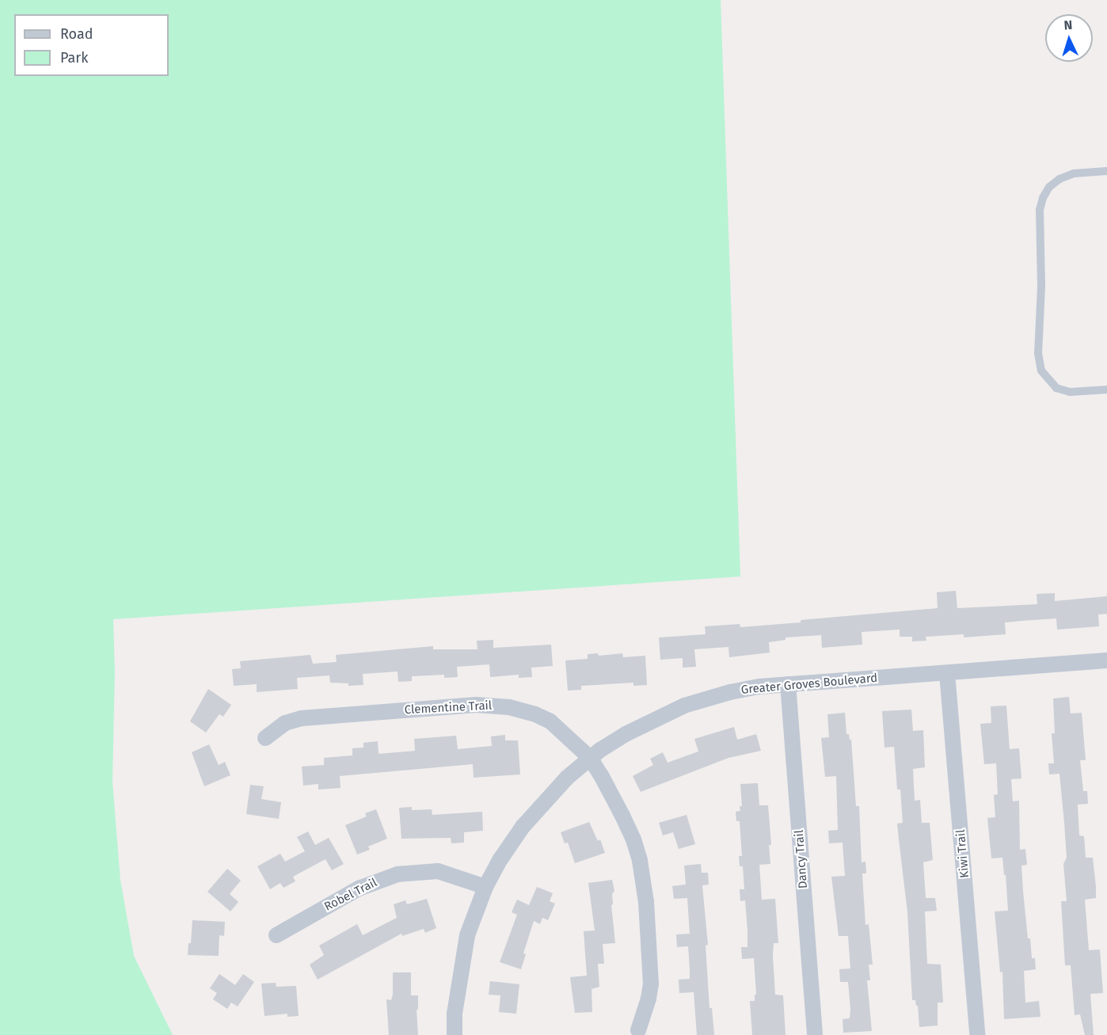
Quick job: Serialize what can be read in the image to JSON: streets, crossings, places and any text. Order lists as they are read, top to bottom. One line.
{"streets":{"street":["Greater Groves Boulevard","Clementine Trail","Kiwi Trail","Dancy Trail","Robel Trail"]},"crossings":[["Greater Groves Boulevard","Clementine Trail"],["Greater Groves Boulevard","Kiwi Trail"],["Greater Groves Boulevard","Dancy Trail"],["Greater Groves Boulevard","Robel Trail"]],"legend":["Road","Park"],"north":"top"}
